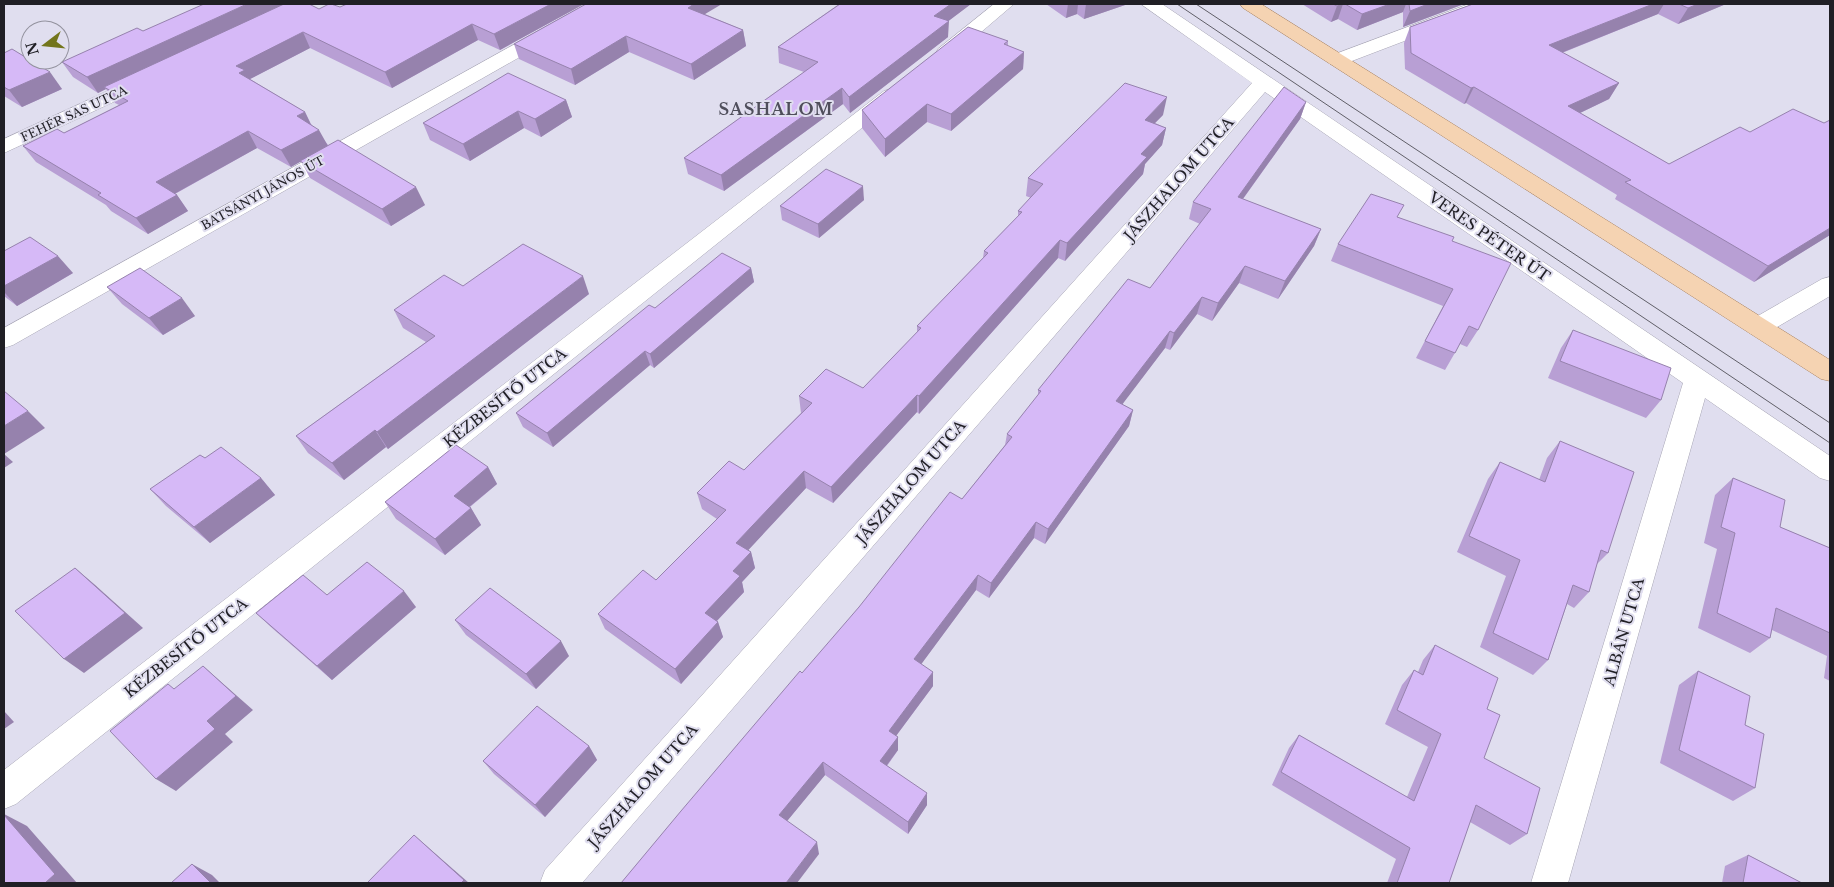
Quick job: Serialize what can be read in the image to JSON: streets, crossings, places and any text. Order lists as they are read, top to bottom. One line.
{"streets":{"street":["FEHÉR SAS UTCA","JÁSZHALOM UTCA","BATSÁNYI JÁNOS ÚT","VERES PÉTER ÚT","KÉZBESÍTŐ UTCA","ALBÁN UTCA"]},"crossings":[["JÁSZHALOM UTCA","VERES PÉTER ÚT"],["VERES PÉTER ÚT","ALBÁN UTCA"]],"districts":["SASHALOM"],"north":"left"}
